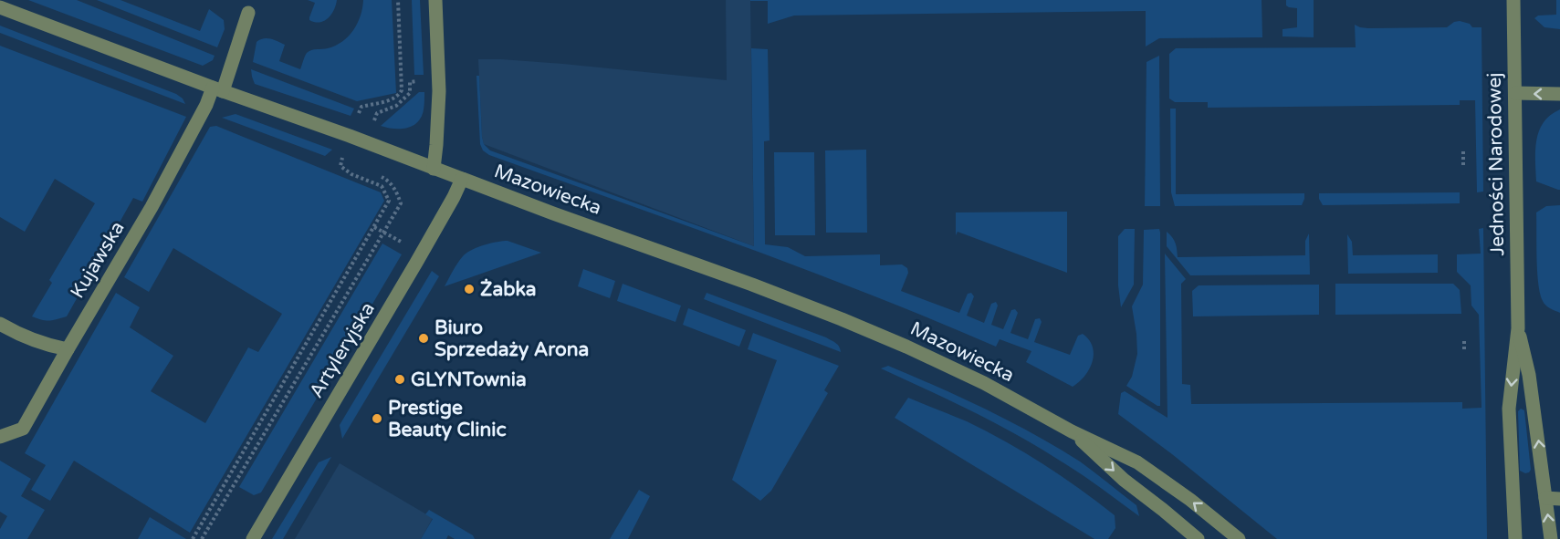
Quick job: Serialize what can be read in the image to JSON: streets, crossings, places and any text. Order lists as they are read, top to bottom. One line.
{"streets":{"street":["Jedności Narodowej","Mazowiecka","Kujawska","Artyleryjska"]},"crossings":[["Mazowiecka","Kujawska"],["Mazowiecka","Artyleryjska"]],"places":["Żabka","Biuro Sprzedaży Arona","GLYNTownia","Prestige Beauty Clinic"]}
